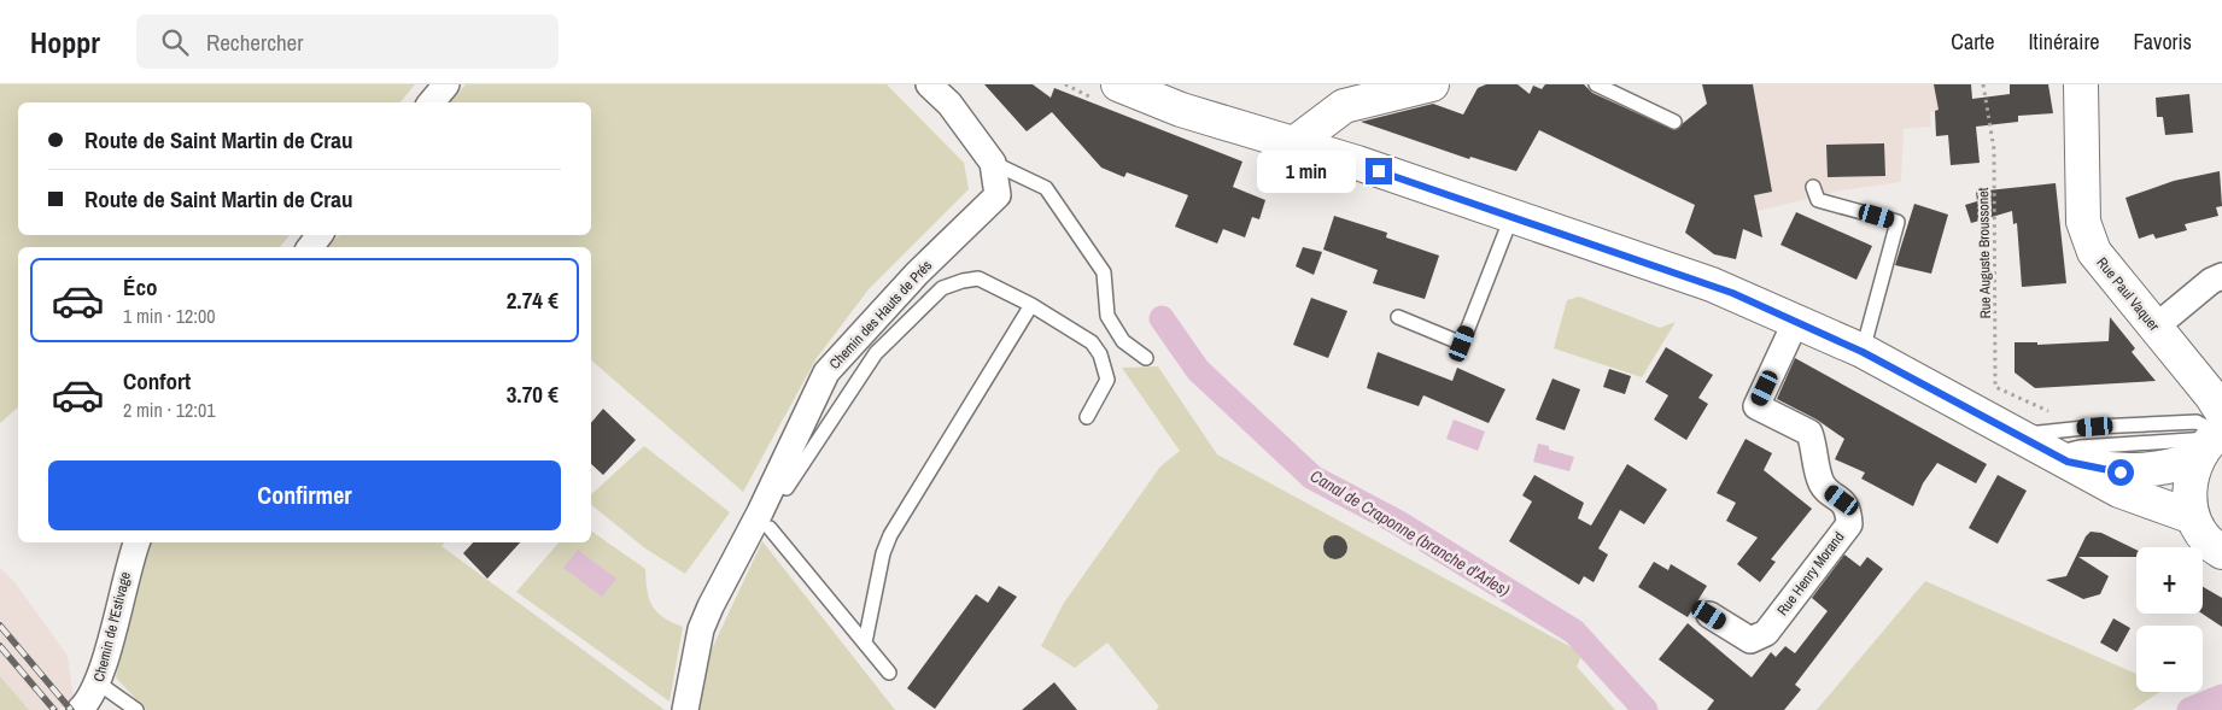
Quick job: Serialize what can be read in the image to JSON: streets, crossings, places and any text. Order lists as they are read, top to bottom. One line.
{"streets":{"main road":["Rue Paul Vaquer"],"street":["Chemin des Hauts de Prés","Rue Henry Morand","Chemin de l'Estivage"],"path":["Rue Auguste Broussonet"]},"water":["Canal de Craponne (branche d'Arles)"],"page":{"header":"Hoppr","search":"Rechercher","nav":["Carte","Itinéraire","Favoris"],"banner":["Route de Saint Martin de Crau","Route de Saint Martin de Crau"],"bubble":"1 min","list":[{"name":"Éco","note":"1 min · 12:00","value":"2.74 €"},{"name":"Confort","note":"2 min · 12:01","value":"3.70 €"}],"buttons":"Confirmer","map_buttons":["+","−"]}}
